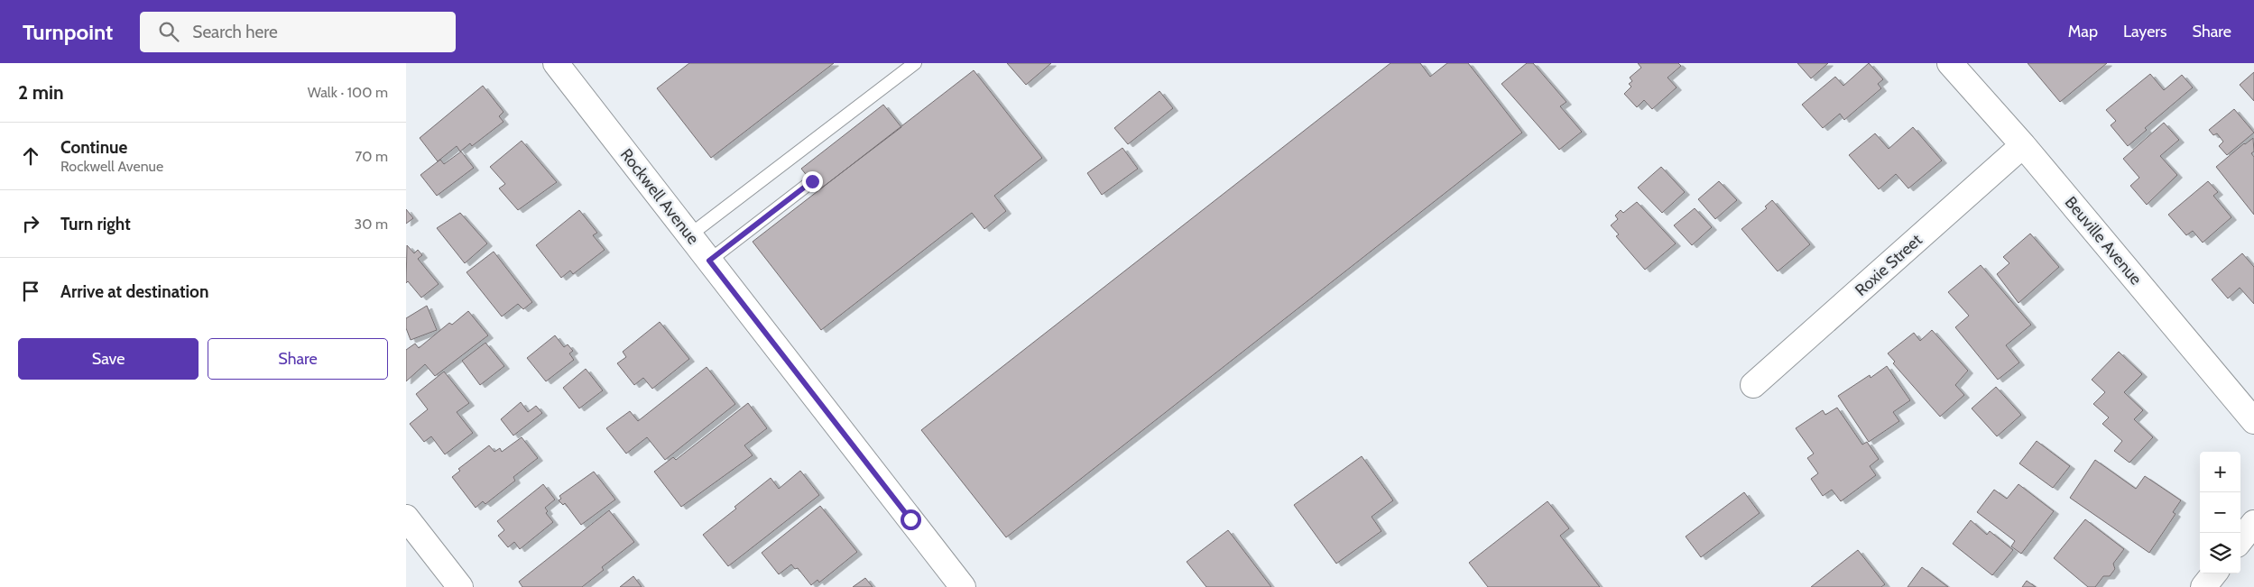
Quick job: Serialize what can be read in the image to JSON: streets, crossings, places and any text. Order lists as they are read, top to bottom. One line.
{"streets":{"street":["Rockwell Avenue","Beuville Avenue","Roxie Street"]},"crossings":[["Beuville Avenue","Roxie Street"]],"page":{"header":"Turnpoint","search":"Search here","nav":["Map","Layers","Share"],"heading":["2 min","Walk · 100 m"],"list":[["Continue","Rockwell Avenue","70 m"],["Turn right","30 m"],"Arrive at destination"],"buttons":["Save","Share"],"map_buttons":["+","−"]}}
